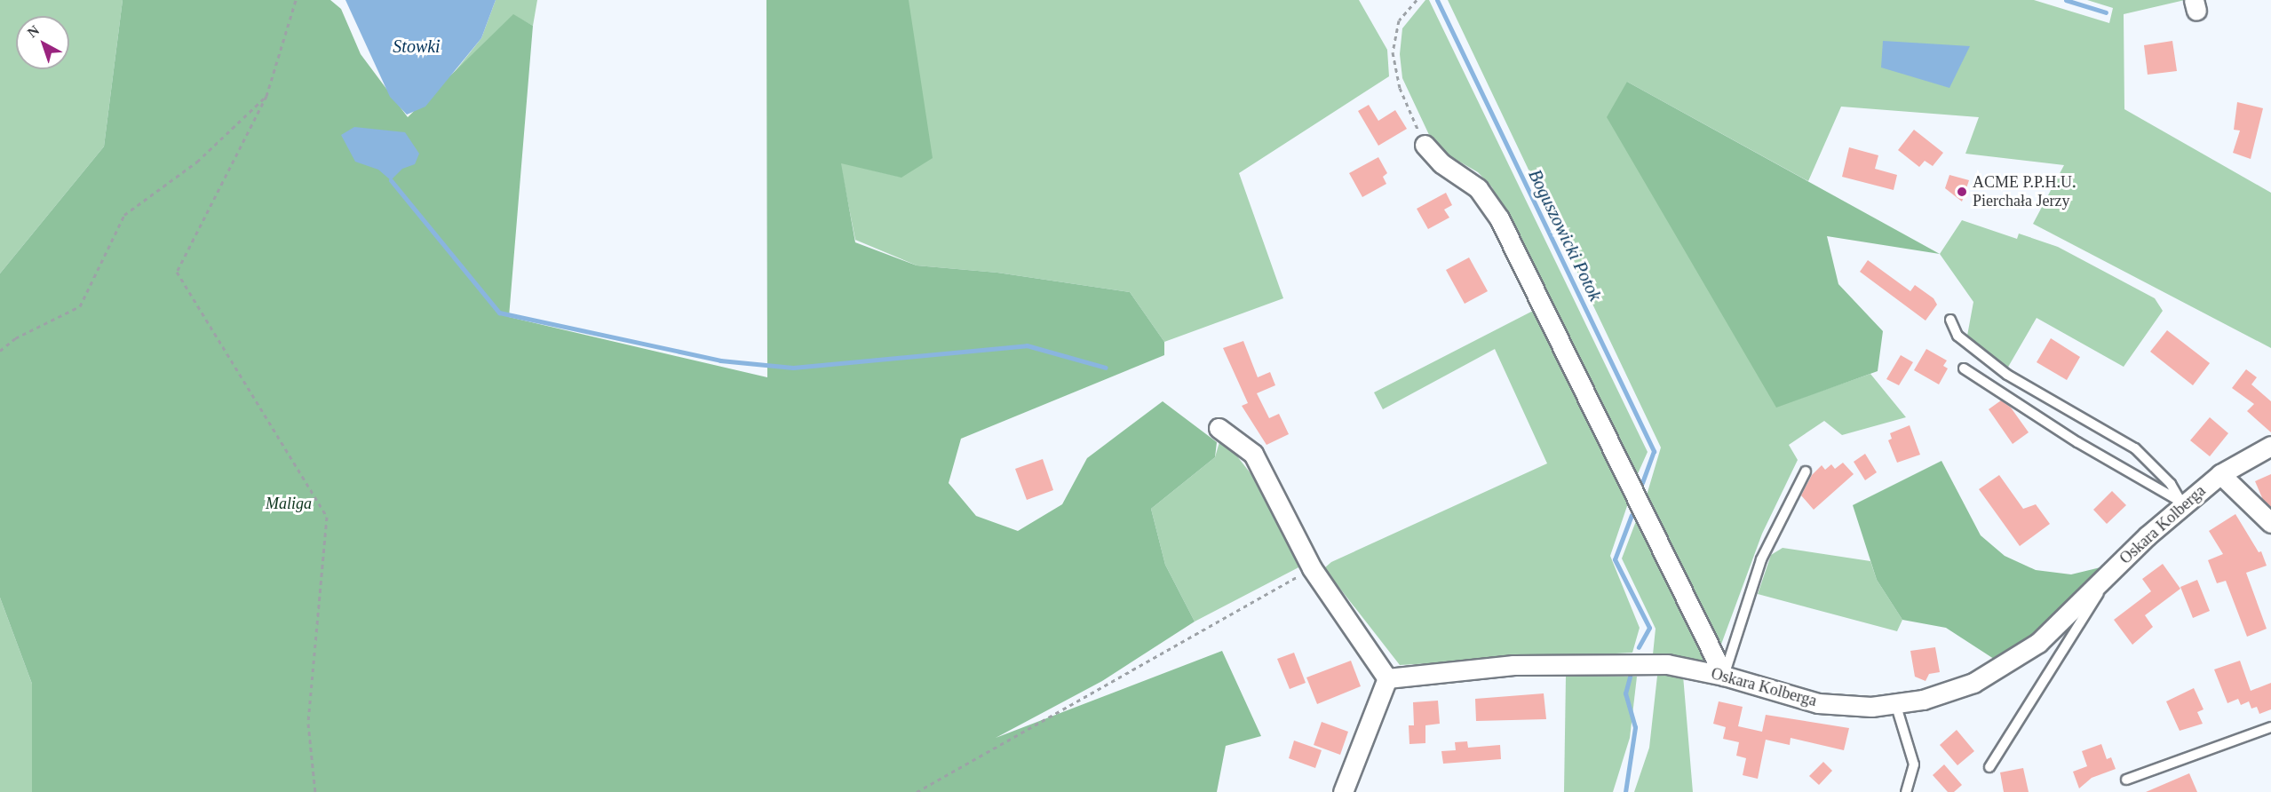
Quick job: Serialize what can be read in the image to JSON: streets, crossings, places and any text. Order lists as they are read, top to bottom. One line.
{"streets":{"street":["Oskara Kolberga"]},"water":["Stowki","Boguszowicki Potok"],"parks":["Maliga"],"places":["ACME P.P.H.U. Pierchała Jerzy"],"north":"top left"}
